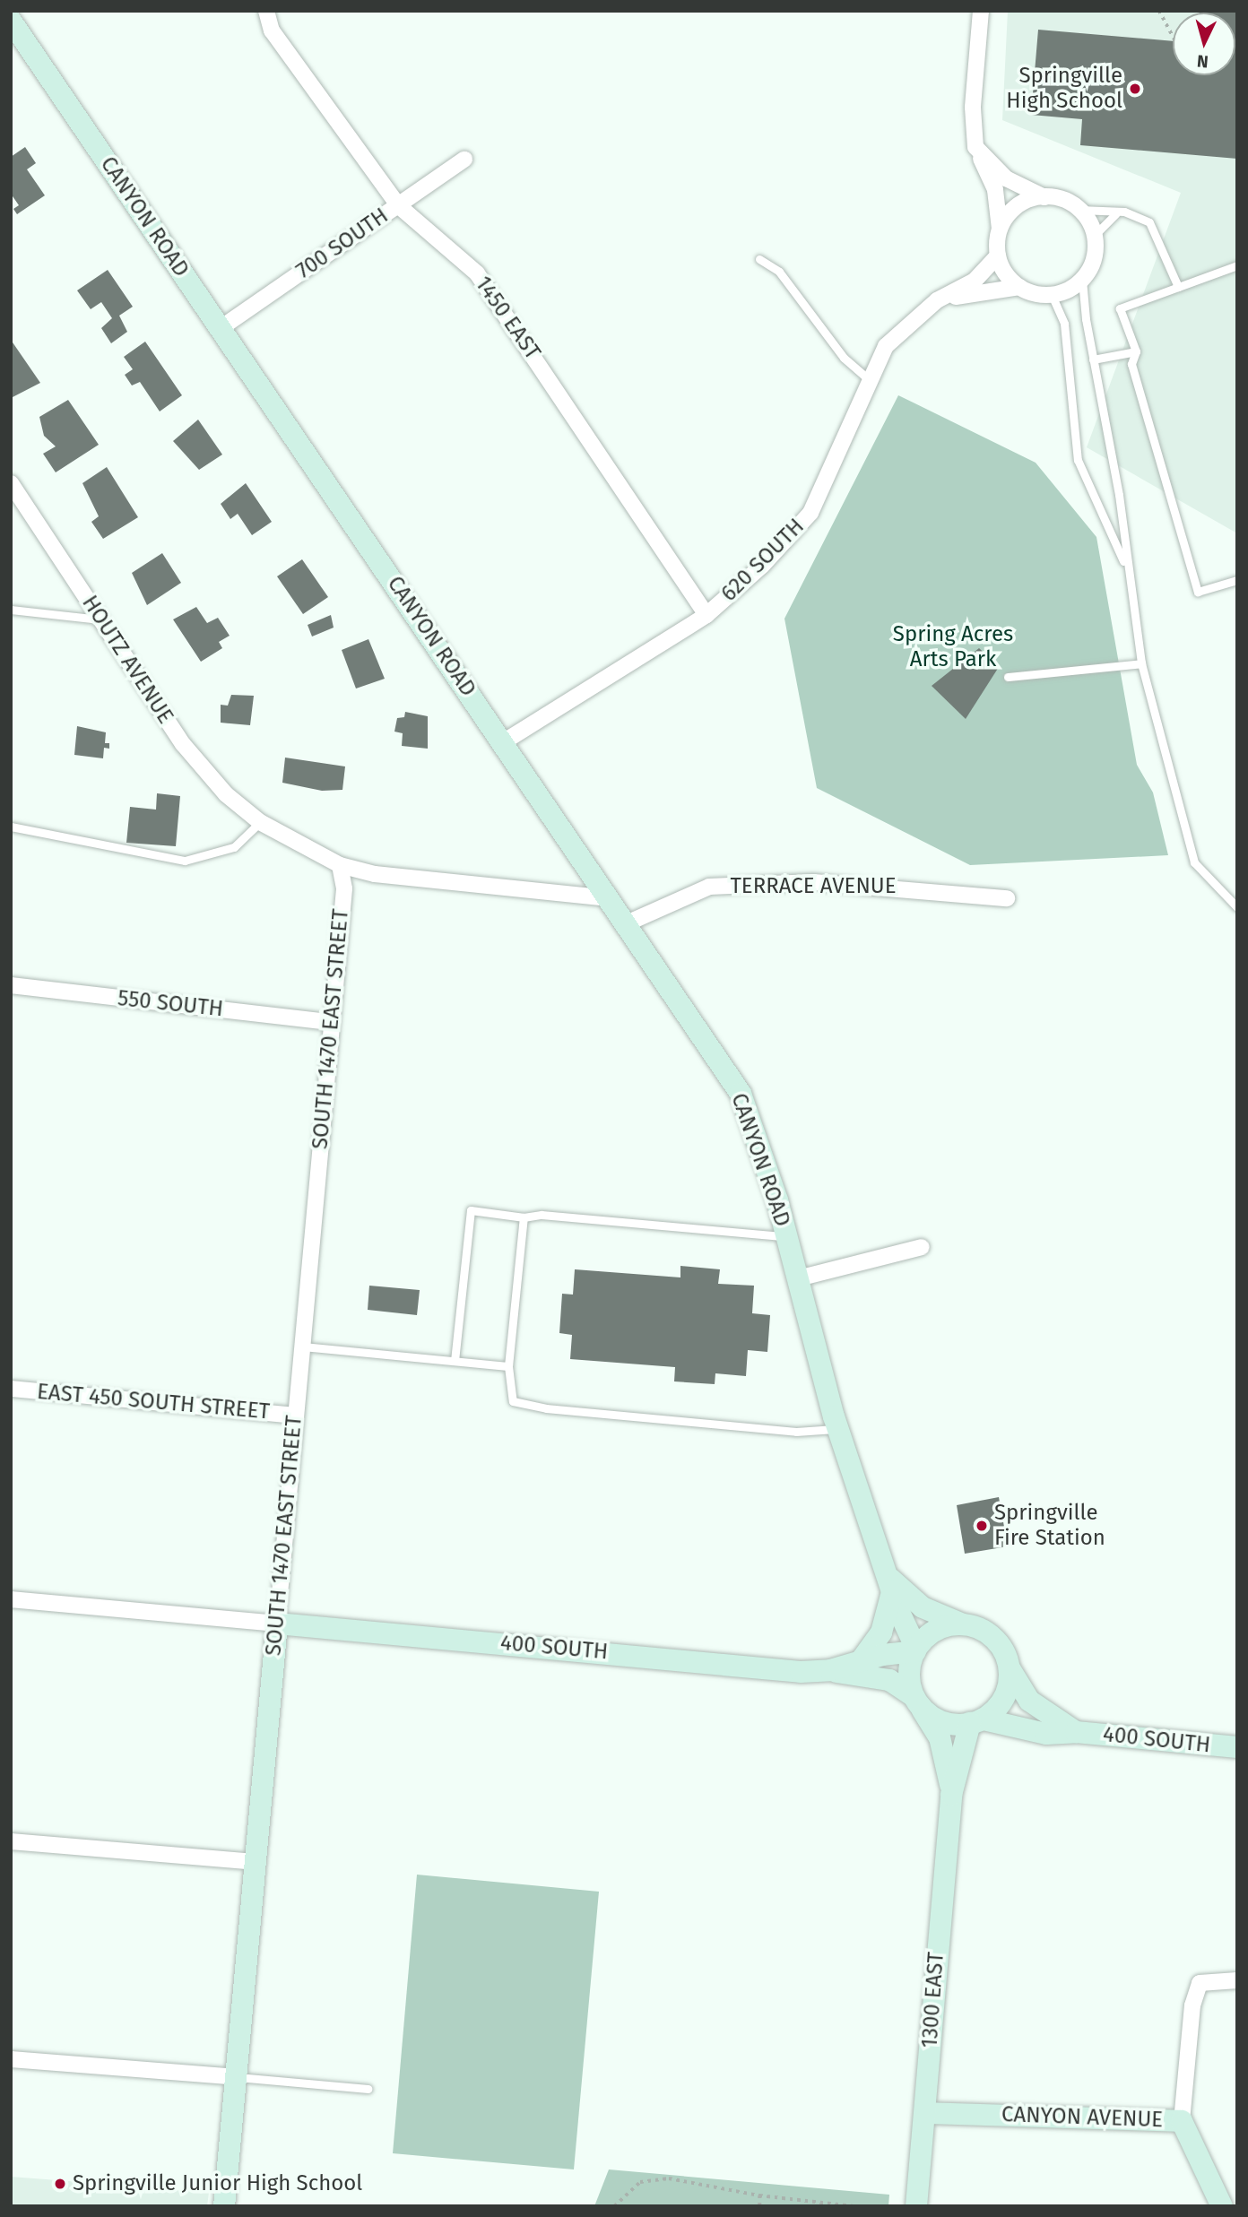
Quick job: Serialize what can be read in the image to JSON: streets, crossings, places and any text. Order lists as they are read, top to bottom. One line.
{"streets":{"main road":["CANYON ROAD","SOUTH 1470 EAST STREET","400 SOUTH","1300 EAST","CANYON AVENUE"],"street":["700 SOUTH","1450 EAST","620 SOUTH","HOUTZ AVENUE","TERRACE AVENUE","550 SOUTH","EAST 450 SOUTH STREET"]},"crossings":[["CANYON ROAD","700 SOUTH"],["CANYON ROAD","620 SOUTH"],["CANYON ROAD","TERRACE AVENUE"],["CANYON ROAD","400 SOUTH"],["CANYON ROAD","1300 EAST"],["700 SOUTH","1450 EAST"],["1450 EAST","620 SOUTH"],["550 SOUTH","SOUTH 1470 EAST STREET"],["SOUTH 1470 EAST STREET","EAST 450 SOUTH STREET"],["SOUTH 1470 EAST STREET","400 SOUTH"],["400 SOUTH","1300 EAST"],["1300 EAST","CANYON AVENUE"]],"parks":["Spring Acres Arts Park"],"places":["Springville High School","Springville Fire Station","Springville Junior High School"],"north":"bottom"}
